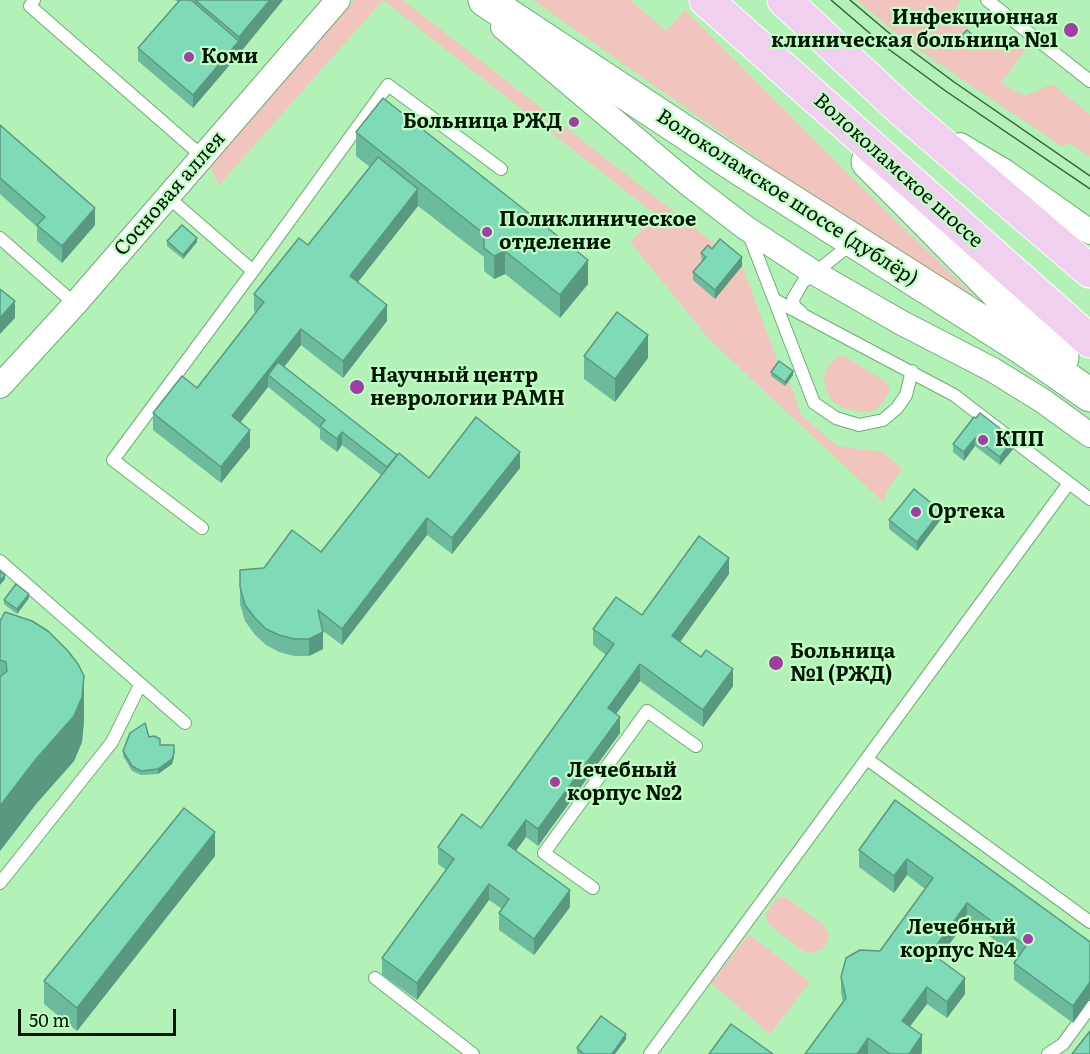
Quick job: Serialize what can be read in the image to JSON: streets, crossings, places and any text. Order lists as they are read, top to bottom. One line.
{"streets":{"main road":["Волоколамское шоссе"],"street":["Сосновая аллея","Волоколамское шоссе (дублёр)"]},"places":["Инфекционная клиническая больница №1","Коми","Больница РЖД","Поликлиническое отделение","Научный центр неврологии РАМН","КПП","Ортека","Больница №1 (РЖД)","Лечебный корпус №2","Лечебный корпус №4"],"scale_bar":"50 m"}
